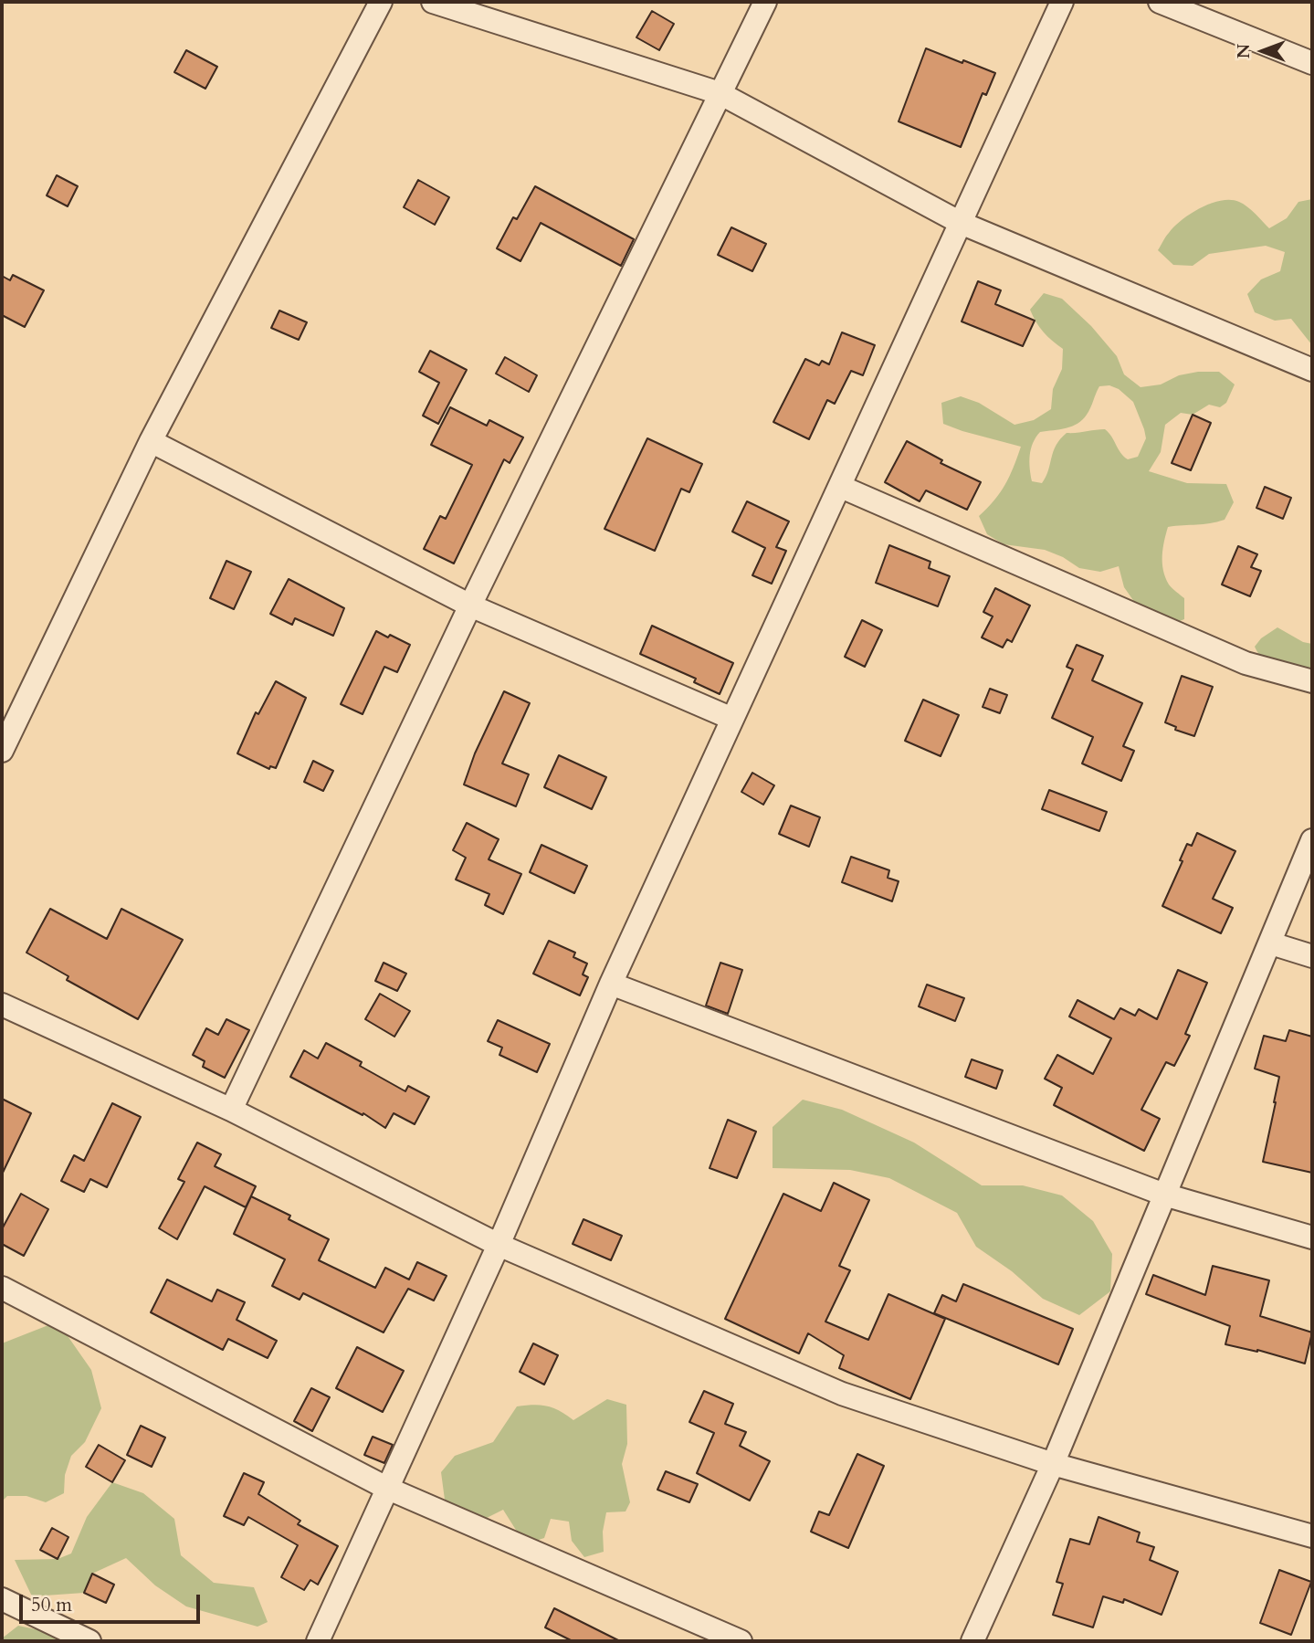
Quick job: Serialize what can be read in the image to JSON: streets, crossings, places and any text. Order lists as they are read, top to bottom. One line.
{"scale_bar":"50 m","north":"left"}
